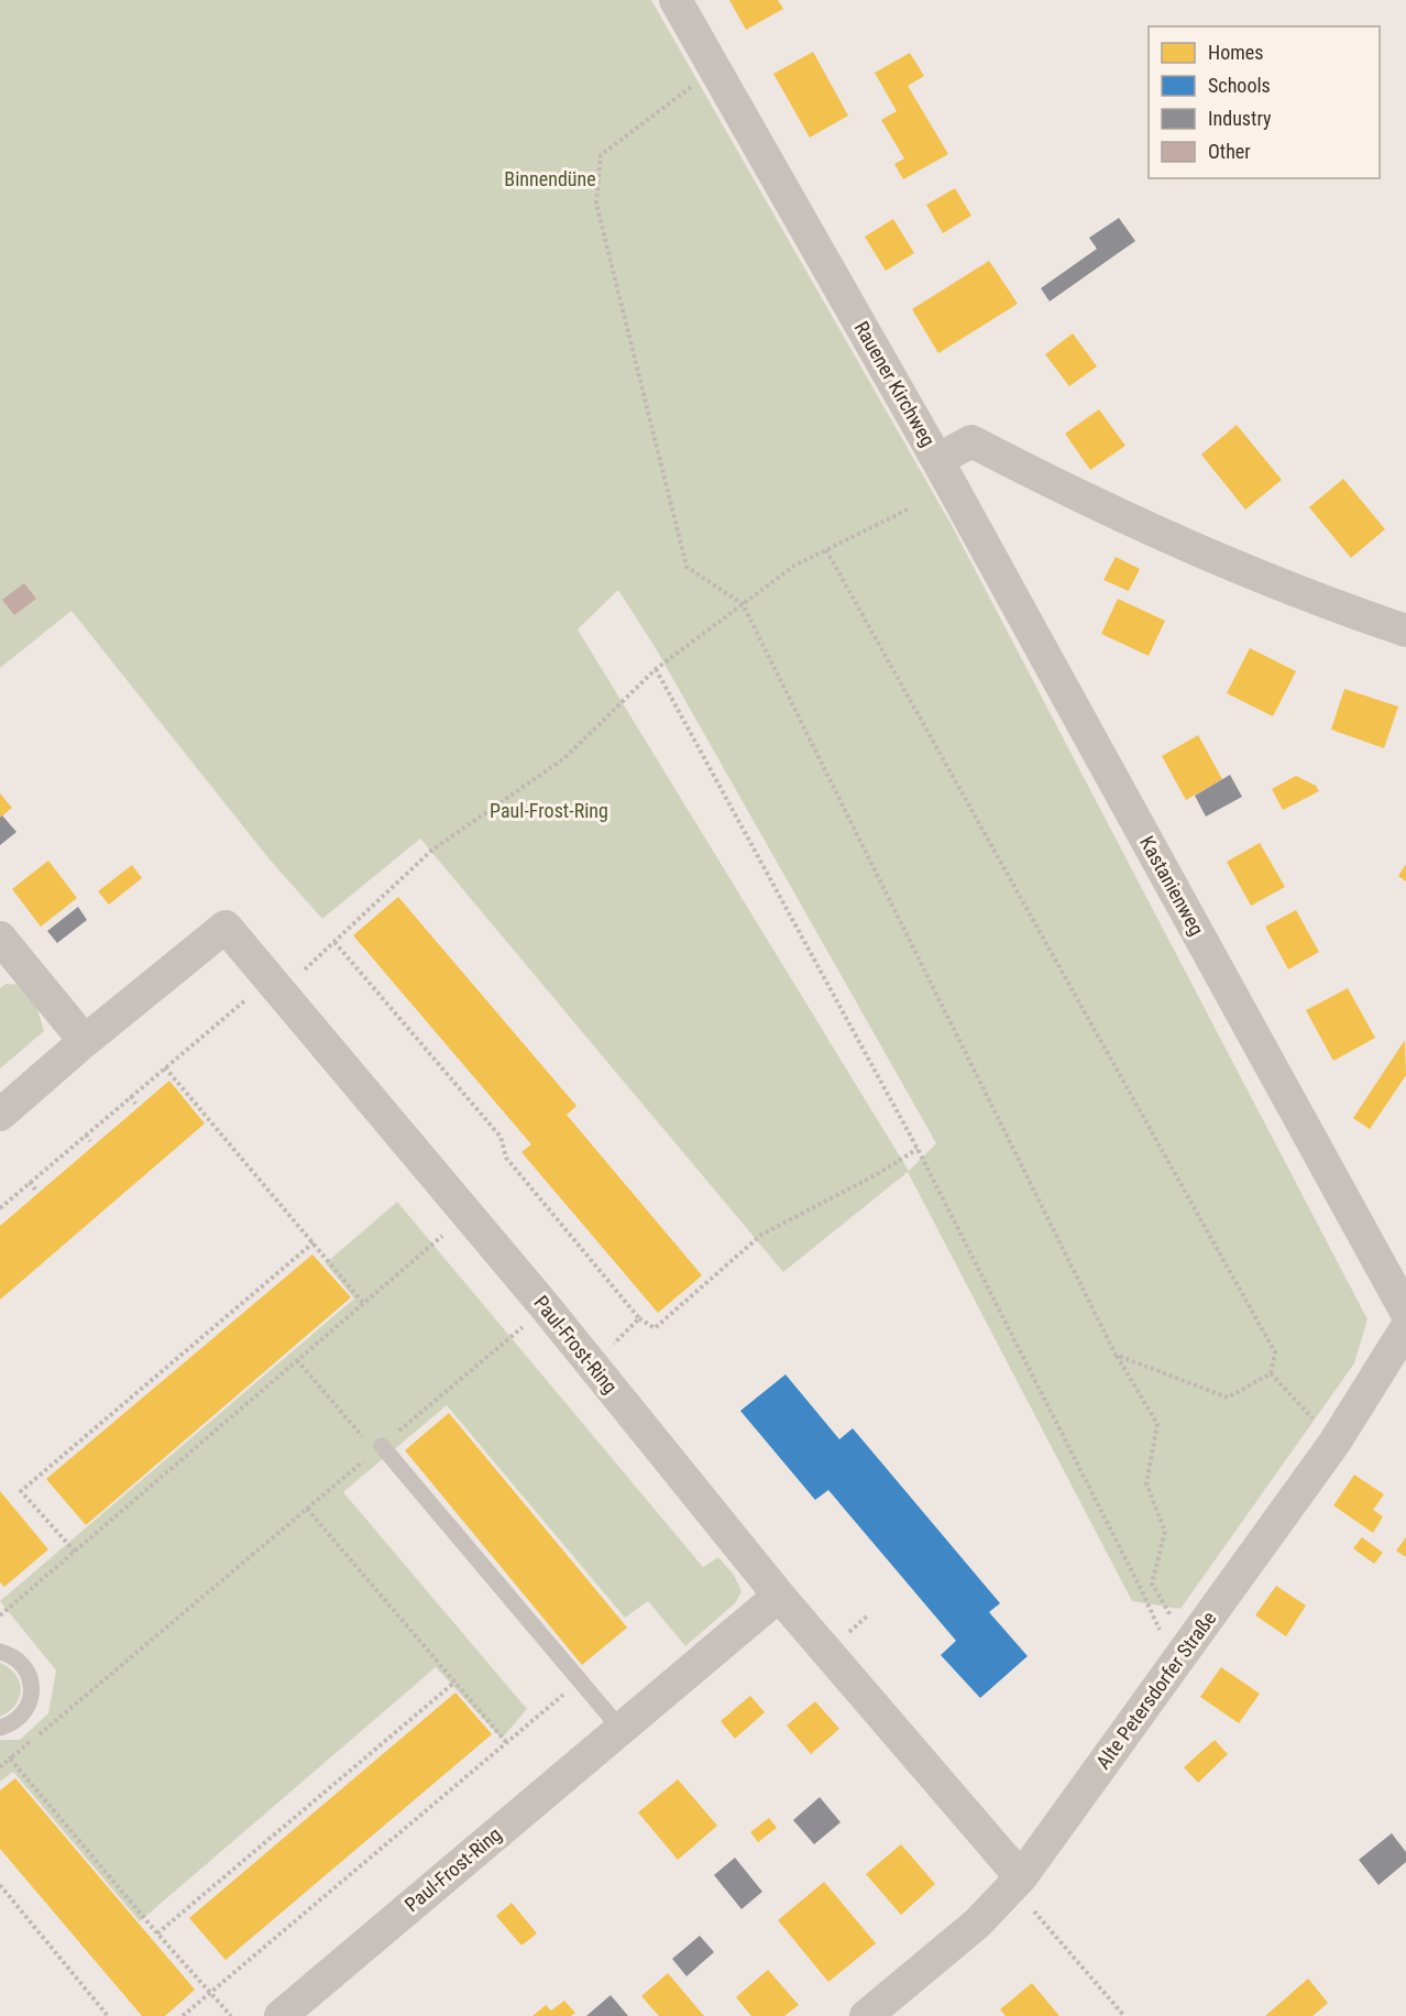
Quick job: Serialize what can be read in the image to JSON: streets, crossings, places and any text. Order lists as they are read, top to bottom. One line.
{"streets":{"street":["Rauener Kirchweg","Kastanienweg","Paul-Frost-Ring","Alte Petersdorfer Straße"]},"crossings":[["Rauener Kirchweg","Kastanienweg"],["Paul-Frost-Ring","Alte Petersdorfer Straße"]],"parks":["Binnendüne","Paul-Frost-Ring"],"legend":["Homes","Schools","Industry","Other"]}
